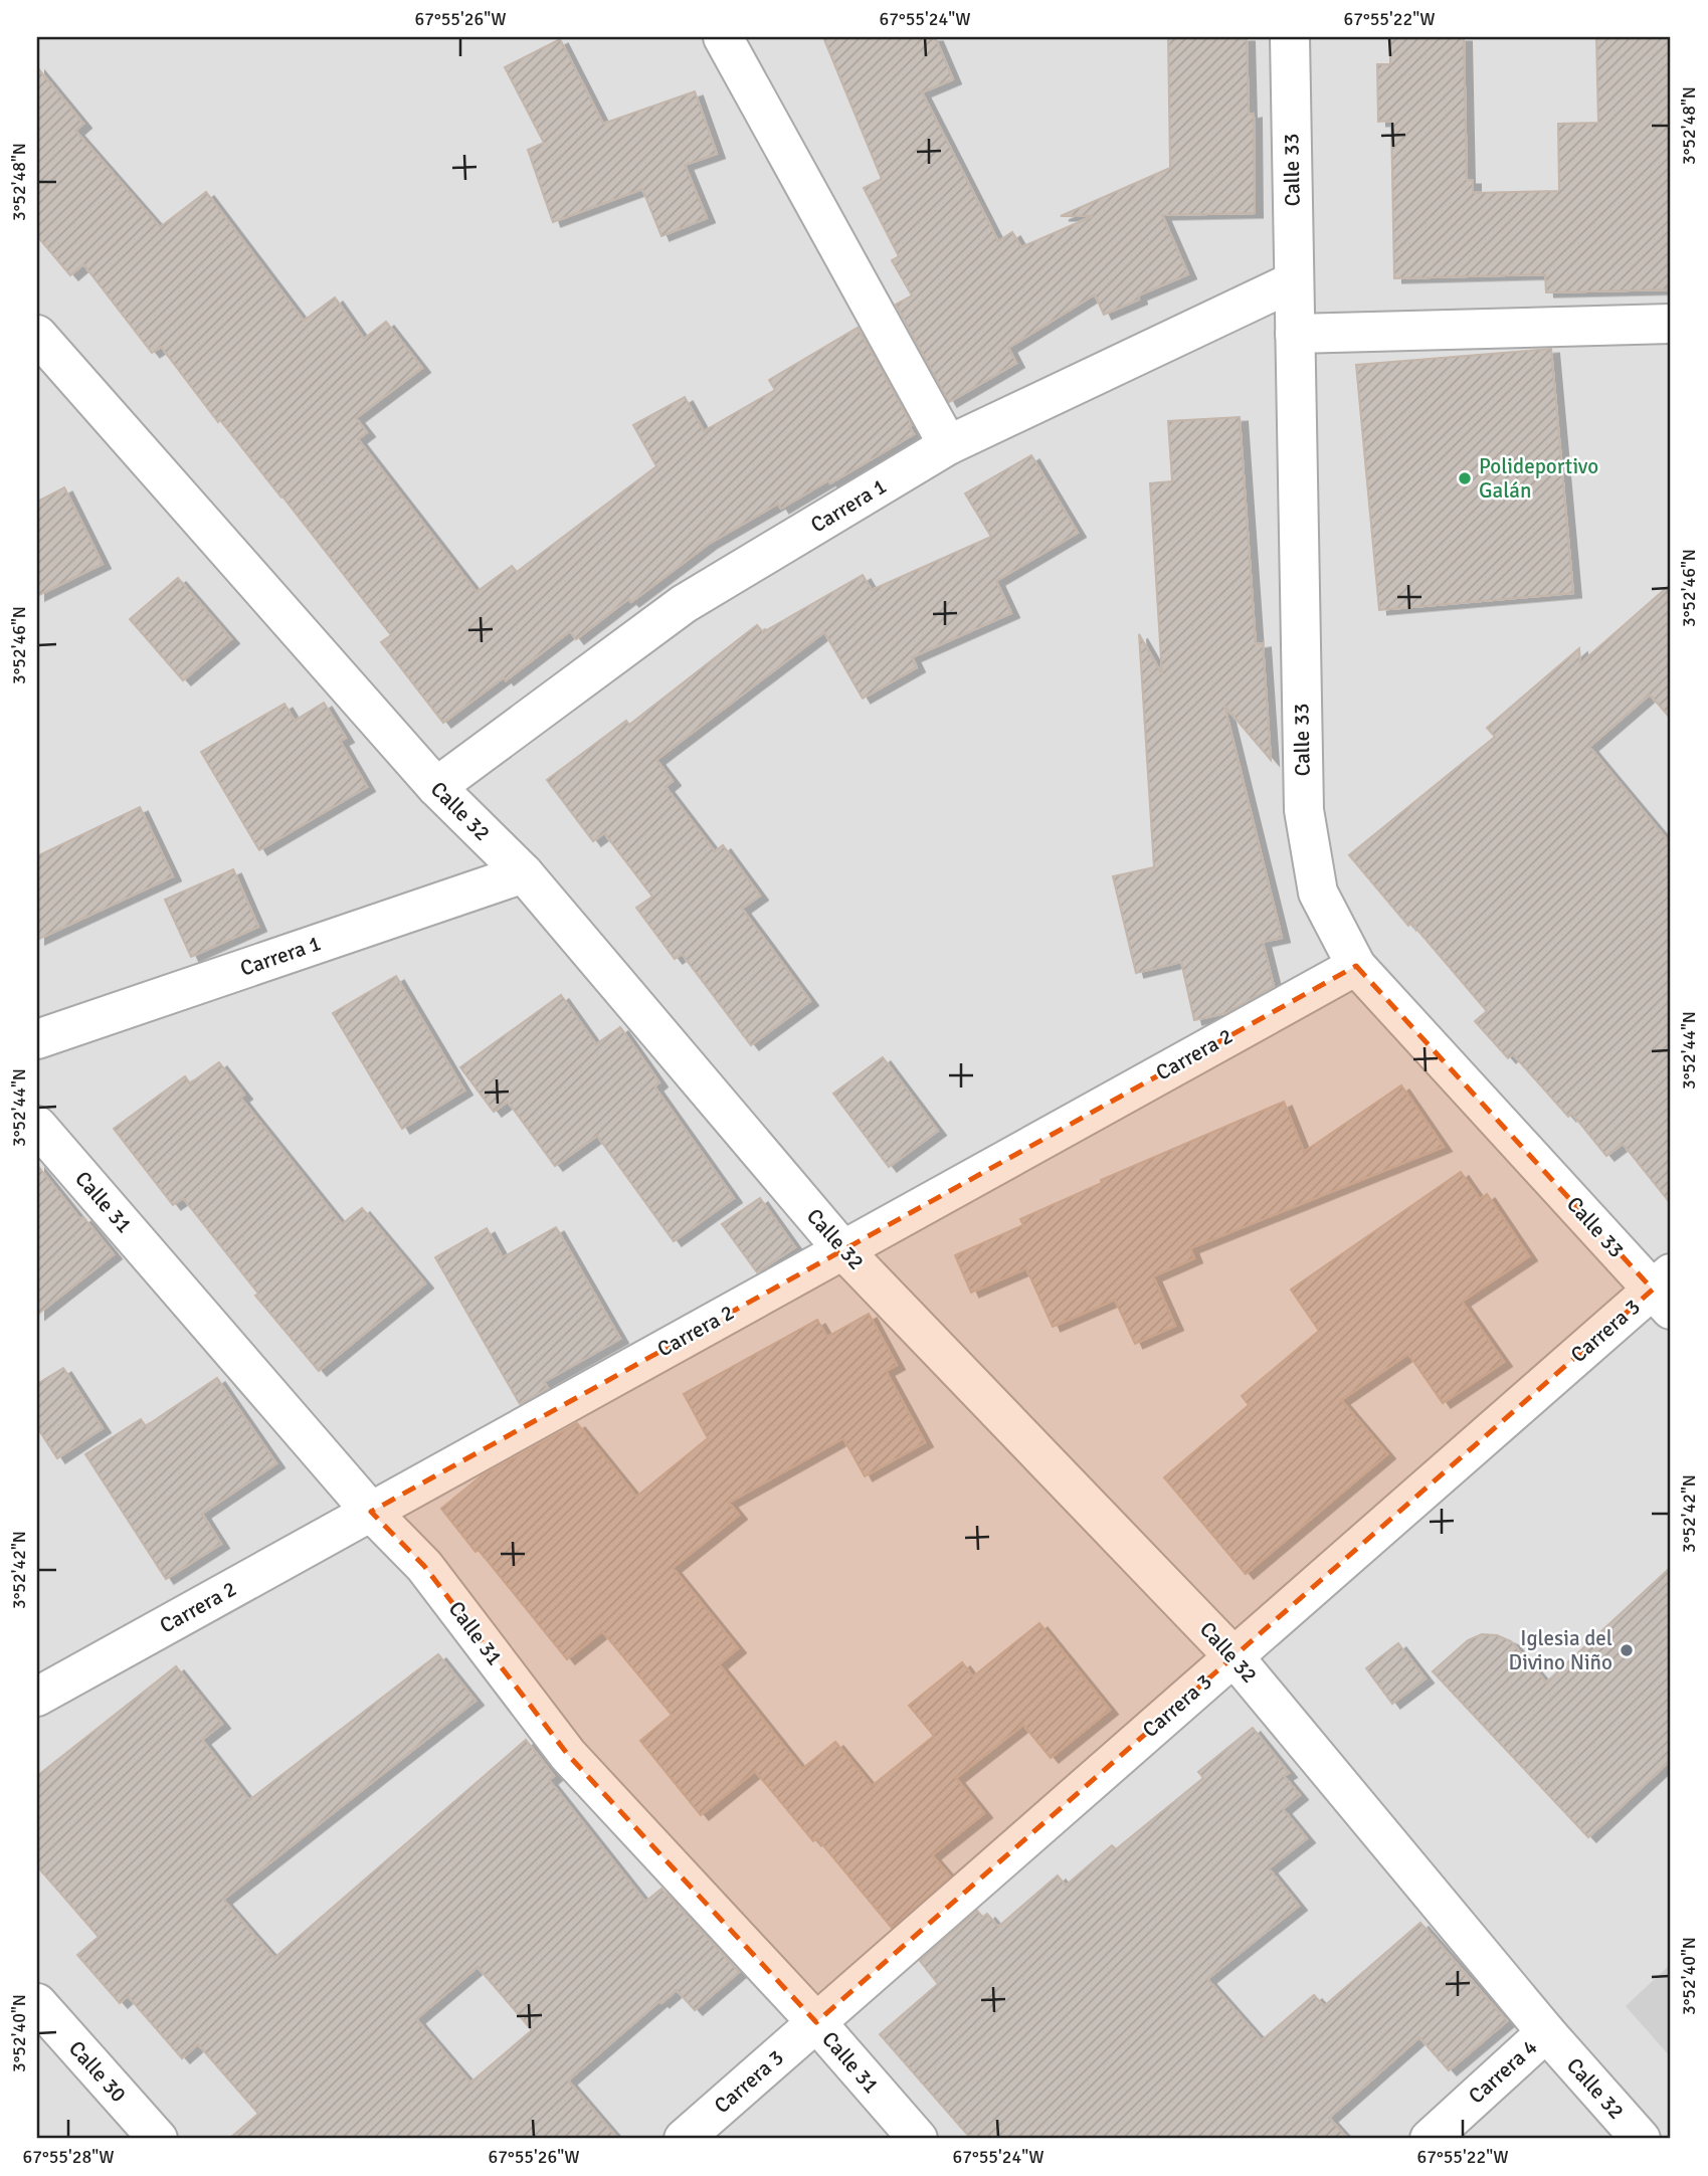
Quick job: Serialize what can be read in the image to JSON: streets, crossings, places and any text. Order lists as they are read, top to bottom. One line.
{"streets":{"street":["Calle 33","Carrera 1","Calle 32","Carrera 2","Calle 31","Carrera 3","Calle 30","Carrera 4"]},"crossings":[["Calle 33","Carrera 1"],["Calle 33","Carrera 2"],["Calle 33","Carrera 3"],["Carrera 1","Calle 32"],["Calle 32","Carrera 2"],["Calle 32","Carrera 3"],["Calle 32","Carrera 4"],["Carrera 2","Calle 31"],["Calle 31","Carrera 3"]],"places":["Polideportivo Galán","Iglesia del Divino Niño"],"coordinates":["67°55'26\"W","67°55'24\"W","67°55'22\"W","3°52'48\"N","3°52'46\"N","3°52'44\"N","3°52'42\"N","3°52'40\"N","67°55'28\"W"]}
